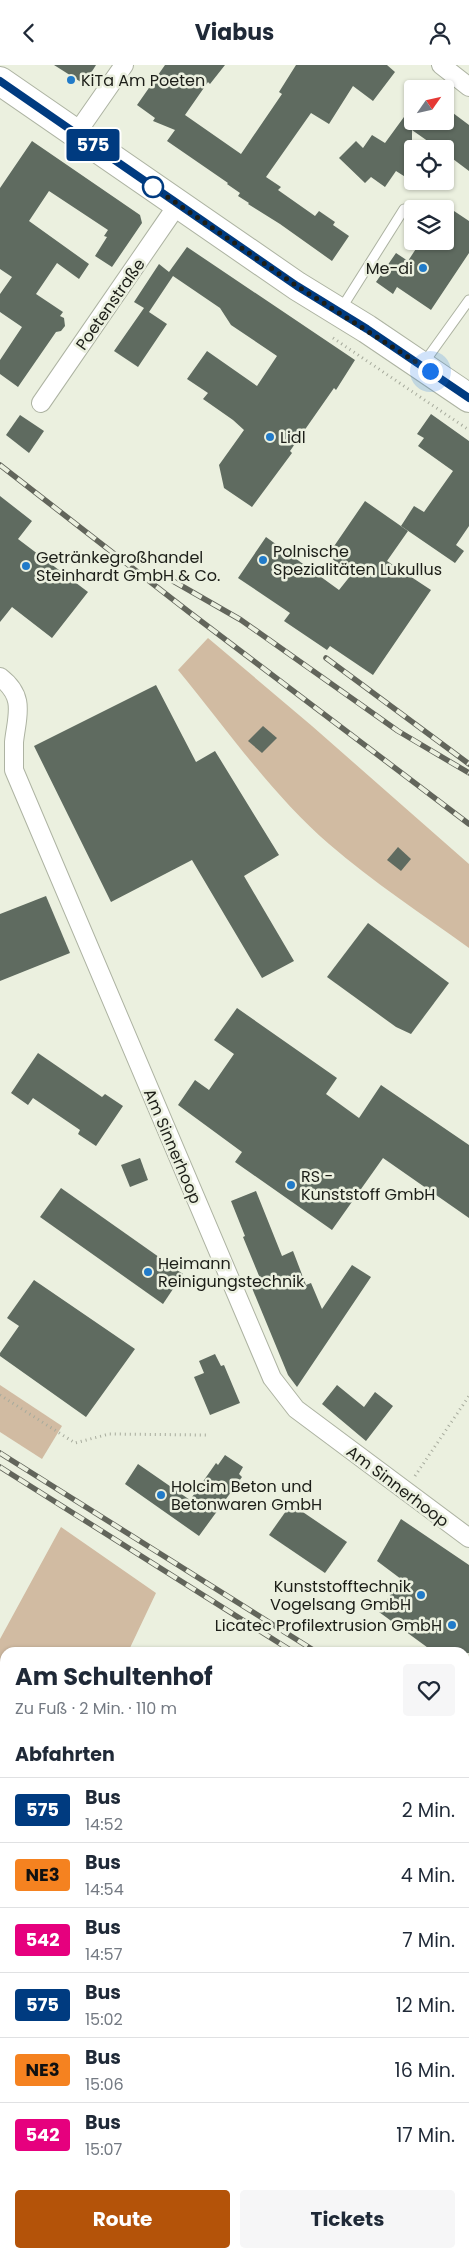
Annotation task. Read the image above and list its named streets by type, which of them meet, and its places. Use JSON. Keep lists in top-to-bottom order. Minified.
{"streets":{"street":["Poetenstraße","Am Sinnerhoop"]},"places":["KiTa Am Poeten","Me-di","Lidl","Polnische Spezialitäten Lukullus","Getränkegroßhandel Steinhardt GmbH & Co.","RS - Kunststoff GmbH","Heimann Reinigungstechnik","Holcim Beton und Betonwaren GmbH","Kunststofftechnik Vogelsang GmbH","Licatec Profilextrusion GmbH"],"lines":["bus line 575"],"north":"top right","page":{"header":"Viabus","on_map":"575","heading":[["Am Schultenhof","Zu Fuß · 2 Min. · 110 m"],"Abfahrten"],"list":[{"mark":"575","name":"Bus","note":"14:52","value":"2 Min."},{"mark":"NE3","name":"Bus","note":"14:54","value":"4 Min."},{"mark":"542","name":"Bus","note":"14:57","value":"7 Min."},{"mark":"575","name":"Bus","note":"15:02","value":"12 Min."},{"mark":"NE3","name":"Bus","note":"15:06","value":"16 Min."},{"mark":"542","name":"Bus","note":"15:07","value":"17 Min."}],"buttons":["Route","Tickets"]}}
